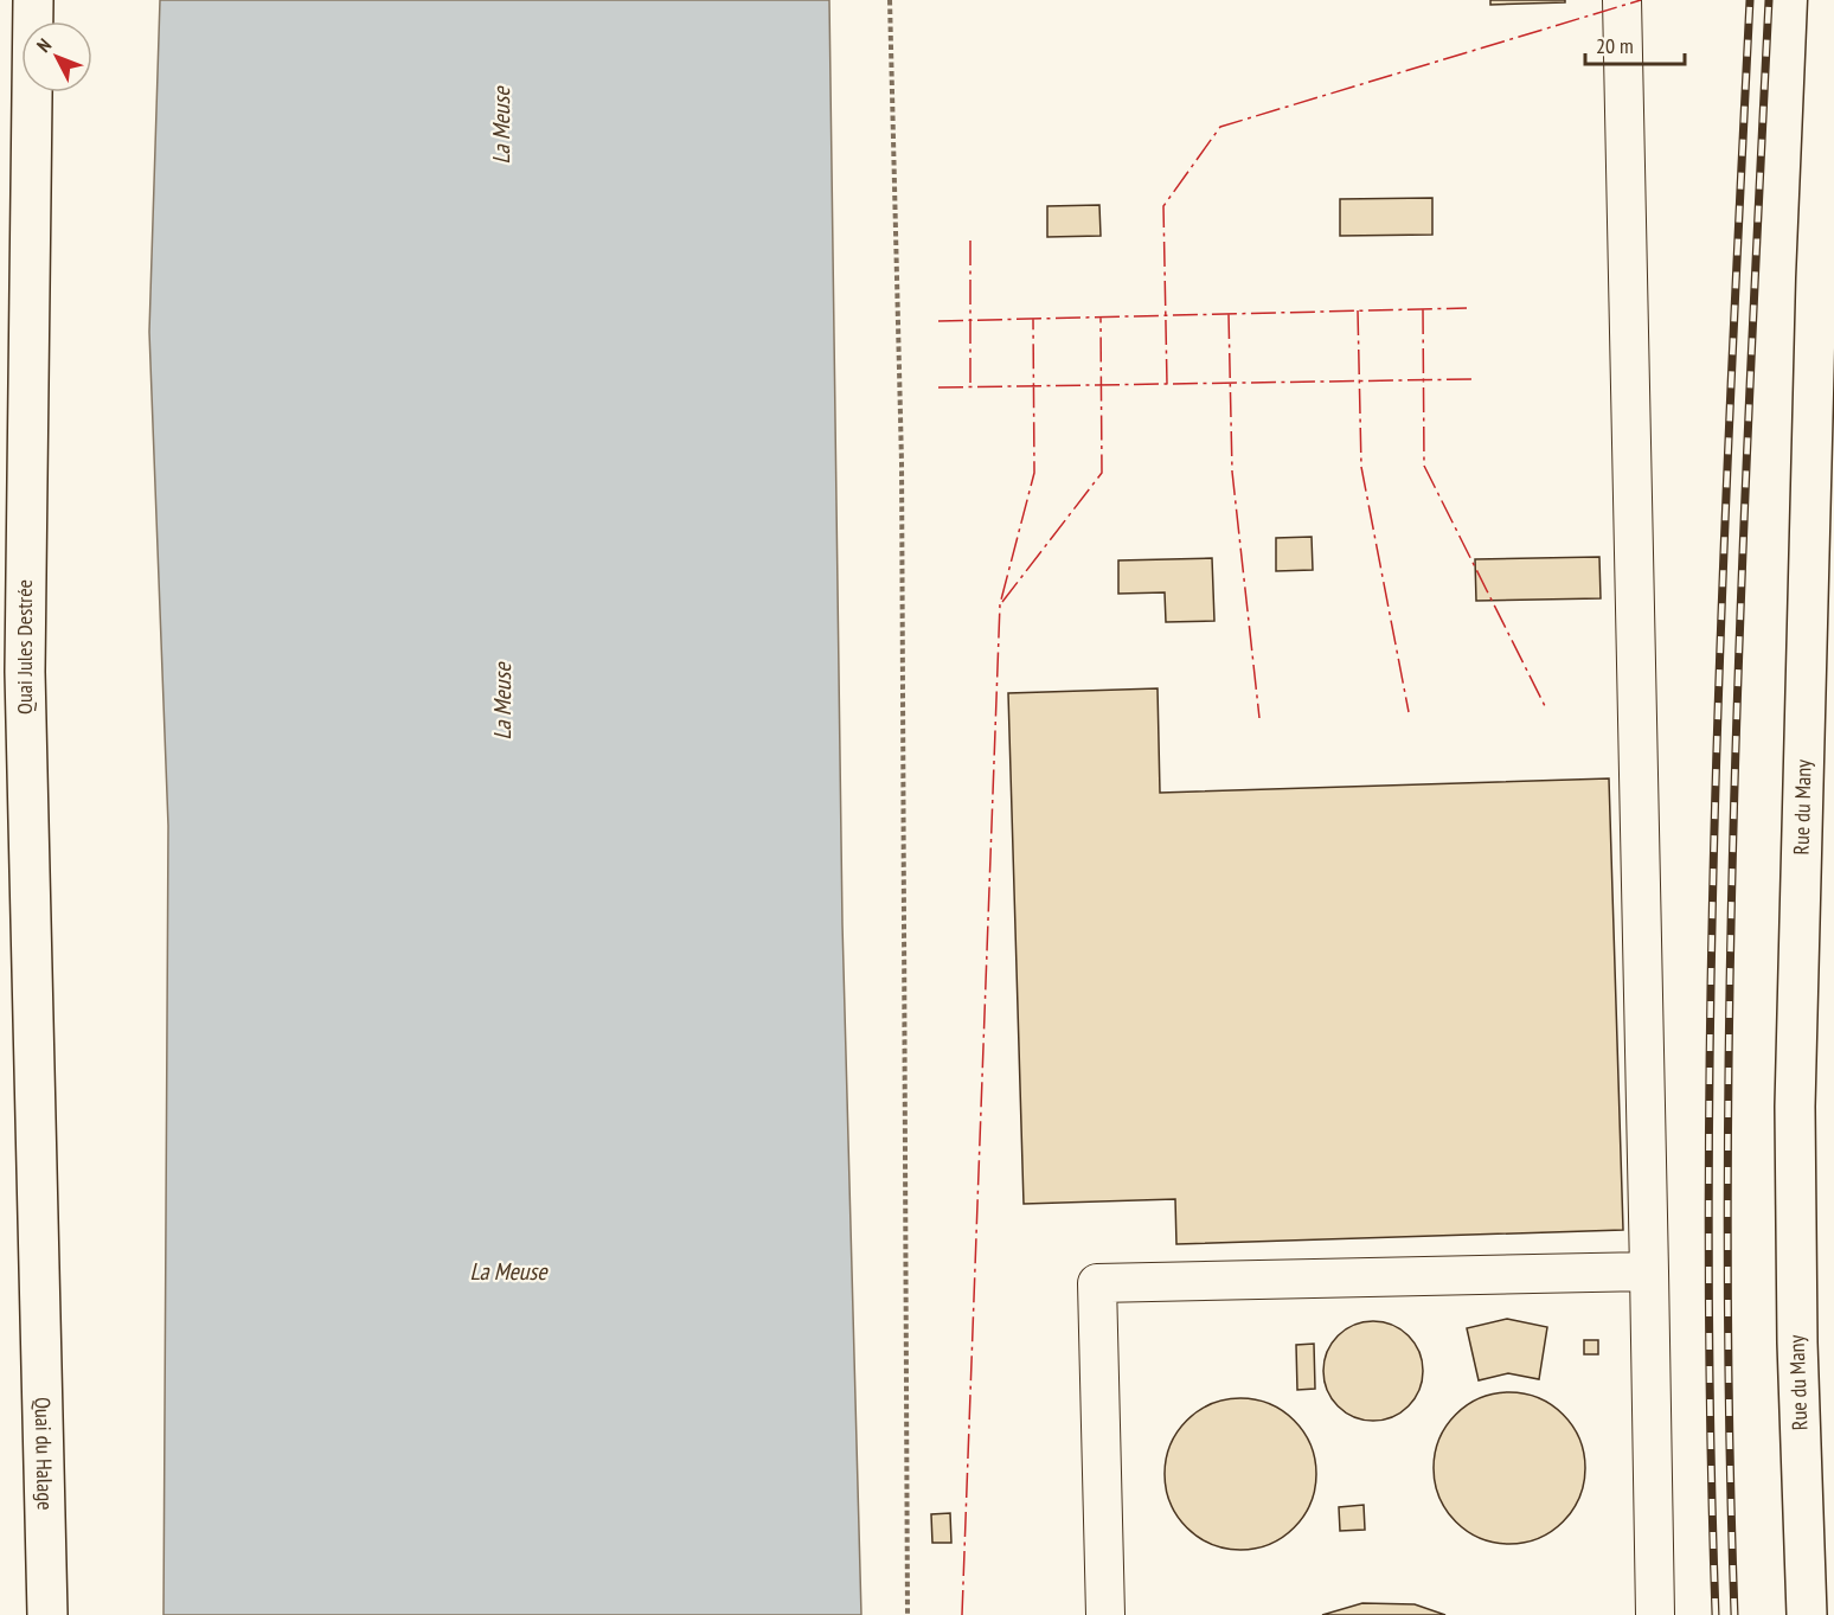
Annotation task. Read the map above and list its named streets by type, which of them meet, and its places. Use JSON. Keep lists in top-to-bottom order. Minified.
{"streets":{"main road":["Quai Jules Destrée","Rue du Many","Quai du Halage"]},"crossings":[["Quai Jules Destrée","Quai du Halage"]],"water":["La Meuse"],"scale_bar":"20 m","north":"top left"}
